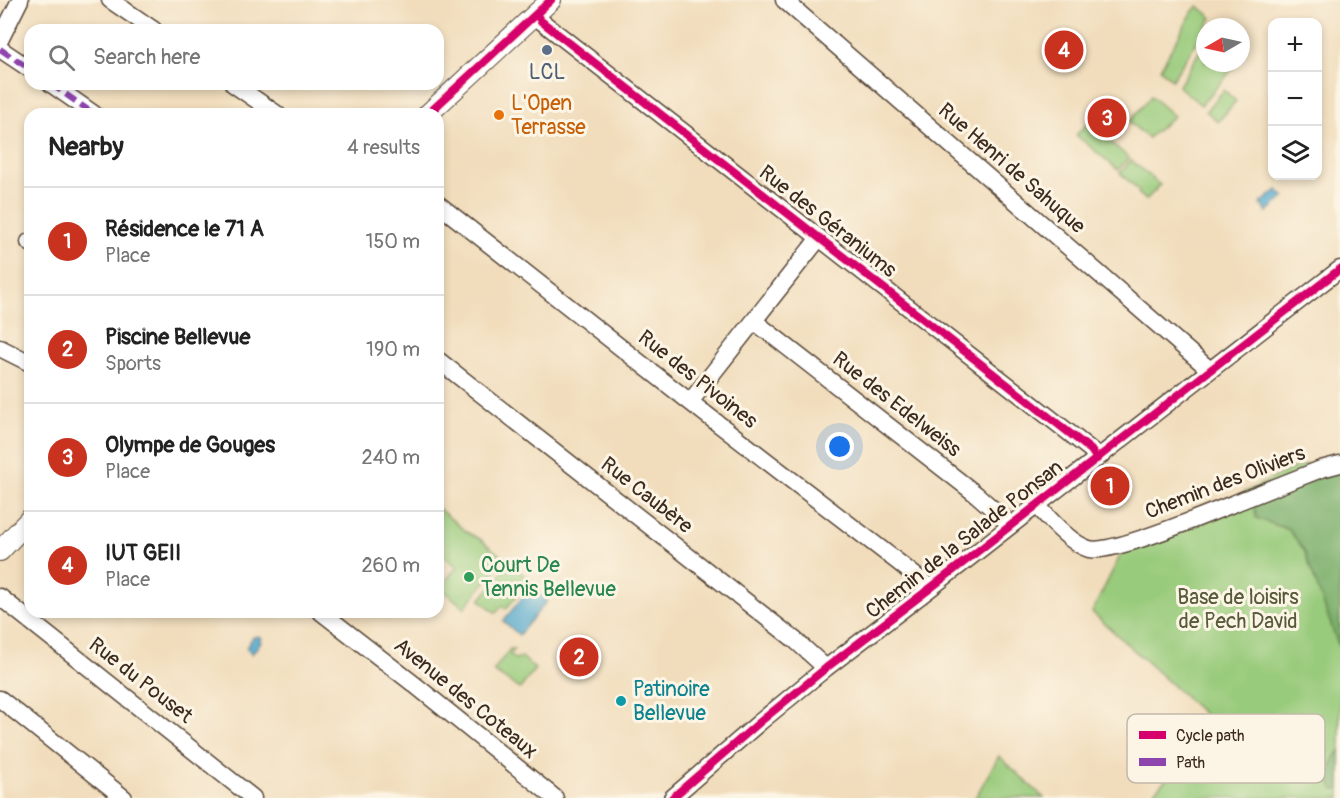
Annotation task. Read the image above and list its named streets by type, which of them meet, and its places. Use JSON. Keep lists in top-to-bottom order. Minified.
{"streets":{"street":["Rue Henri de Sahuque","Rue des Géraniums","Rue des Pivoines","Rue des Edelweiss","Chemin des Oliviers","Rue Caubère","Chemin de la Salade Ponsan","Rue du Pouset","Avenue des Coteaux"]},"crossings":[["Rue Henri de Sahuque","Chemin de la Salade Ponsan"],["Rue des Géraniums","Chemin de la Salade Ponsan"],["Rue des Pivoines","Chemin de la Salade Ponsan"],["Rue des Edelweiss","Chemin de la Salade Ponsan"],["Chemin des Oliviers","Chemin de la Salade Ponsan"],["Rue Caubère","Chemin de la Salade Ponsan"]],"parks":["Base de loisirs de Pech David"],"places":["LCL","L'Open Terrasse","Court De Tennis Bellevue","Patinoire Bellevue"],"legend":["Cycle path","Path"],"north":"left","page":{"map_buttons":["+","−"],"search":"Search here","pins":["4","3","1","2"],"heading":["Nearby","4 results"],"list":[{"mark":"1","name":"Résidence le 71 A","note":"Place","value":"150 m"},{"mark":"2","name":"Piscine Bellevue","note":"Sports","value":"190 m"},{"mark":"3","name":"Olympe de Gouges","note":"Place","value":"240 m"},{"mark":"4","name":"IUT GEII","note":"Place","value":"260 m"}]}}
